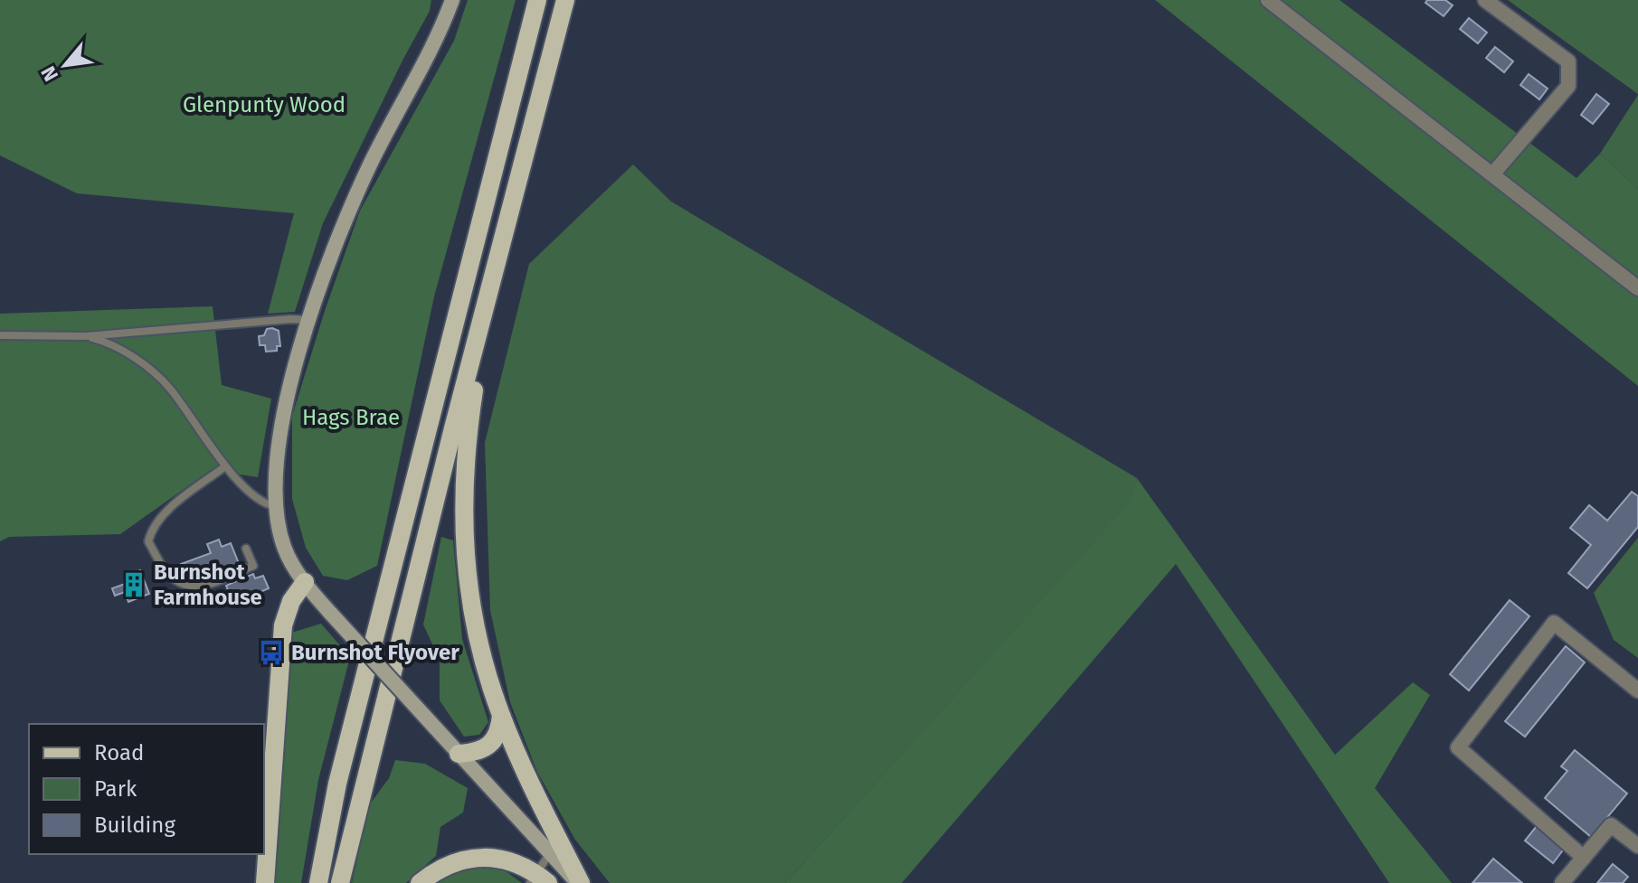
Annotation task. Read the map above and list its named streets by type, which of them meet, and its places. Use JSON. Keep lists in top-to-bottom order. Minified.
{"parks":["Glenpunty Wood","Hags Brae"],"places":{"building":["Burnshot Farmhouse"],"bus stop":["Burnshot Flyover"]},"legend":["Road","Park","Building"],"north":"bottom left"}
